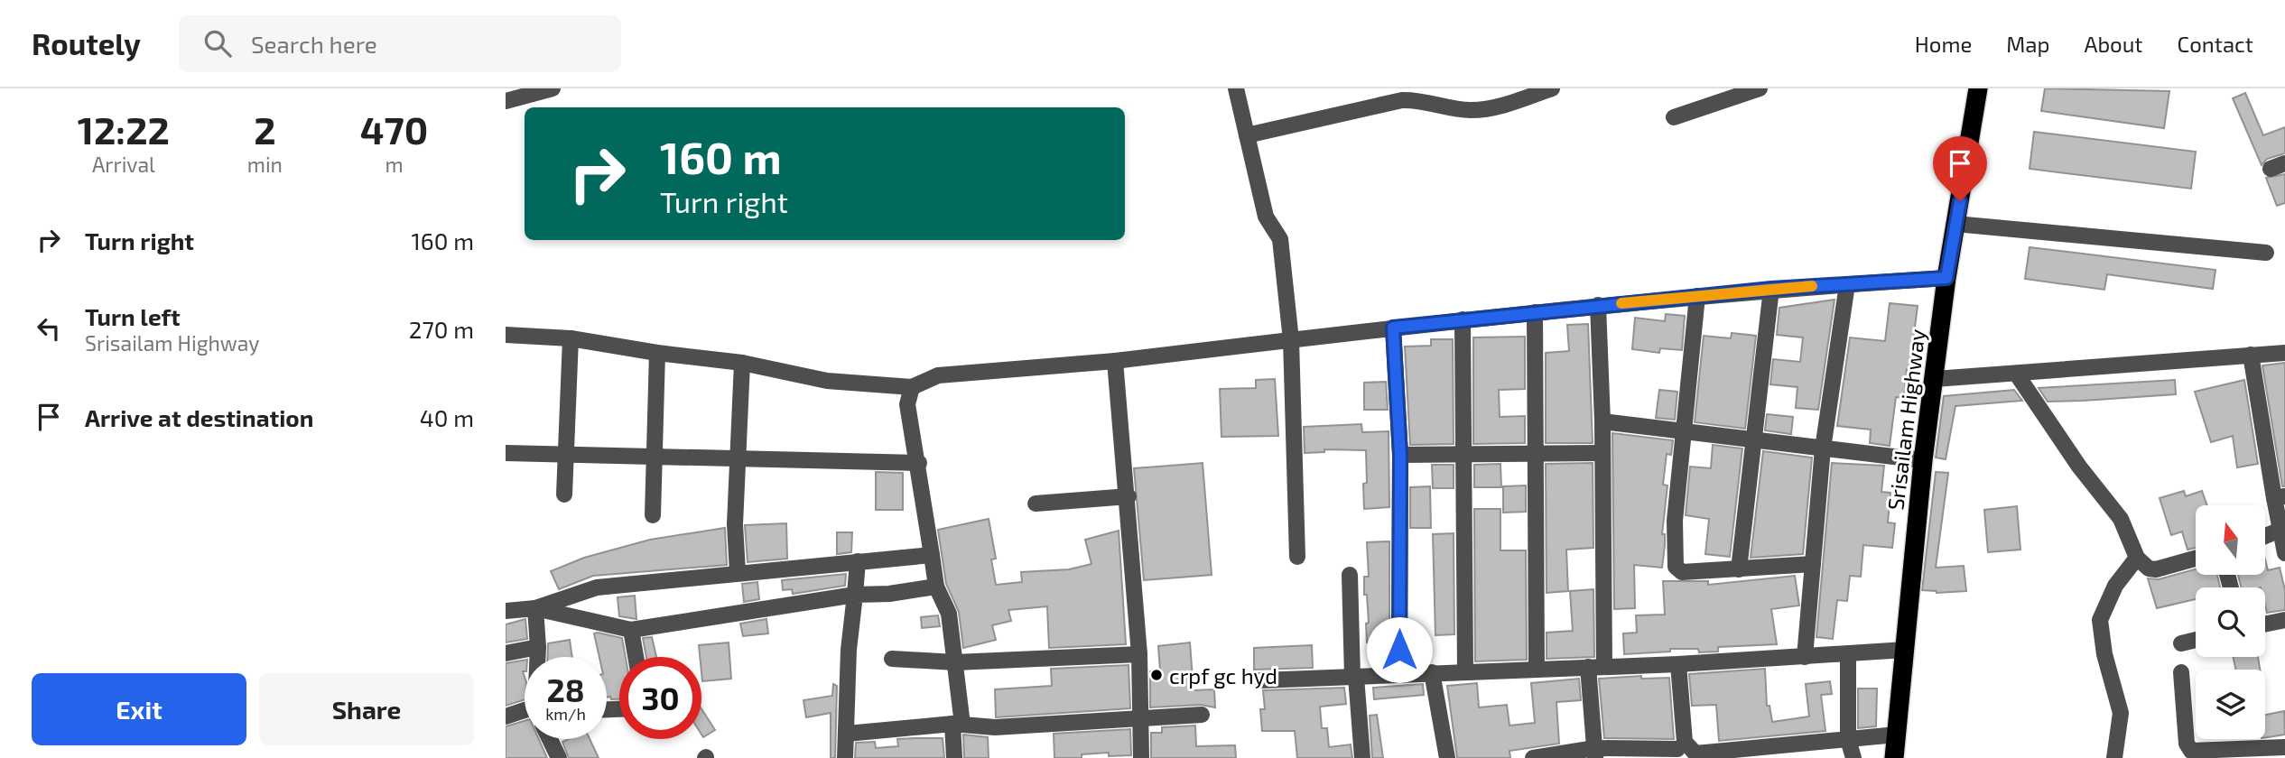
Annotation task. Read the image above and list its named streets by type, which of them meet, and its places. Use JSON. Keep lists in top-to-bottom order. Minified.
{"streets":{"highway":["Srisailam Highway"]},"places":["crpf gc hyd"],"north":"top","page":{"header":"Routely","search":"Search here","nav":["Home","Map","About","Contact"],"eta":["12:22","Arrival","2","min","470","m"],"turn":["160 m","Turn right"],"list":[{"name":"Turn right","value":"160 m"},{"name":"Turn left","note":"Srisailam Highway","value":"270 m"},{"name":"Arrive at destination","value":"40 m"}],"speed":"28 km/h","limit":"30","buttons":["Exit","Share"]}}
